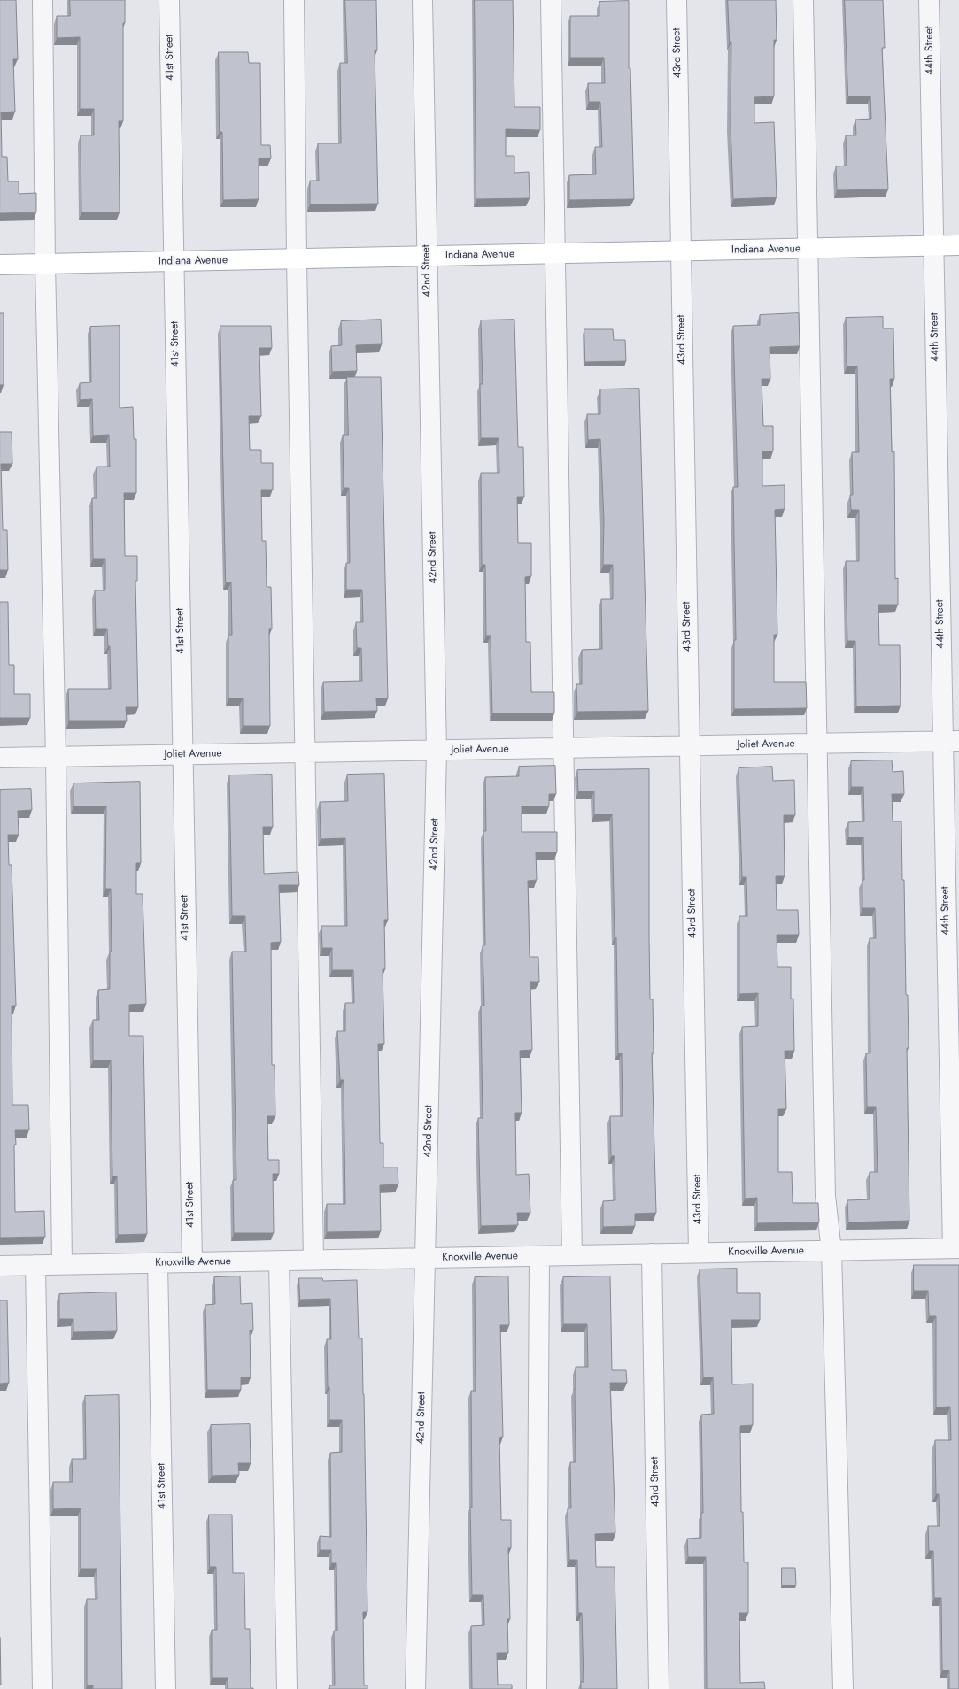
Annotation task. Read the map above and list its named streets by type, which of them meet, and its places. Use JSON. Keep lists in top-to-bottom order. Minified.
{"streets":{"main road":["Indiana Avenue"],"street":["44th Street","43rd Street","41st Street","42nd Street","Joliet Avenue","Knoxville Avenue"]},"crossings":[["44th Street","Indiana Avenue"],["44th Street","Joliet Avenue"],["44th Street","Knoxville Avenue"],["43rd Street","Indiana Avenue"],["43rd Street","Joliet Avenue"],["43rd Street","Knoxville Avenue"],["41st Street","Indiana Avenue"],["41st Street","Joliet Avenue"],["41st Street","Knoxville Avenue"],["Indiana Avenue","42nd Street"],["42nd Street","Joliet Avenue"],["42nd Street","Knoxville Avenue"]]}
